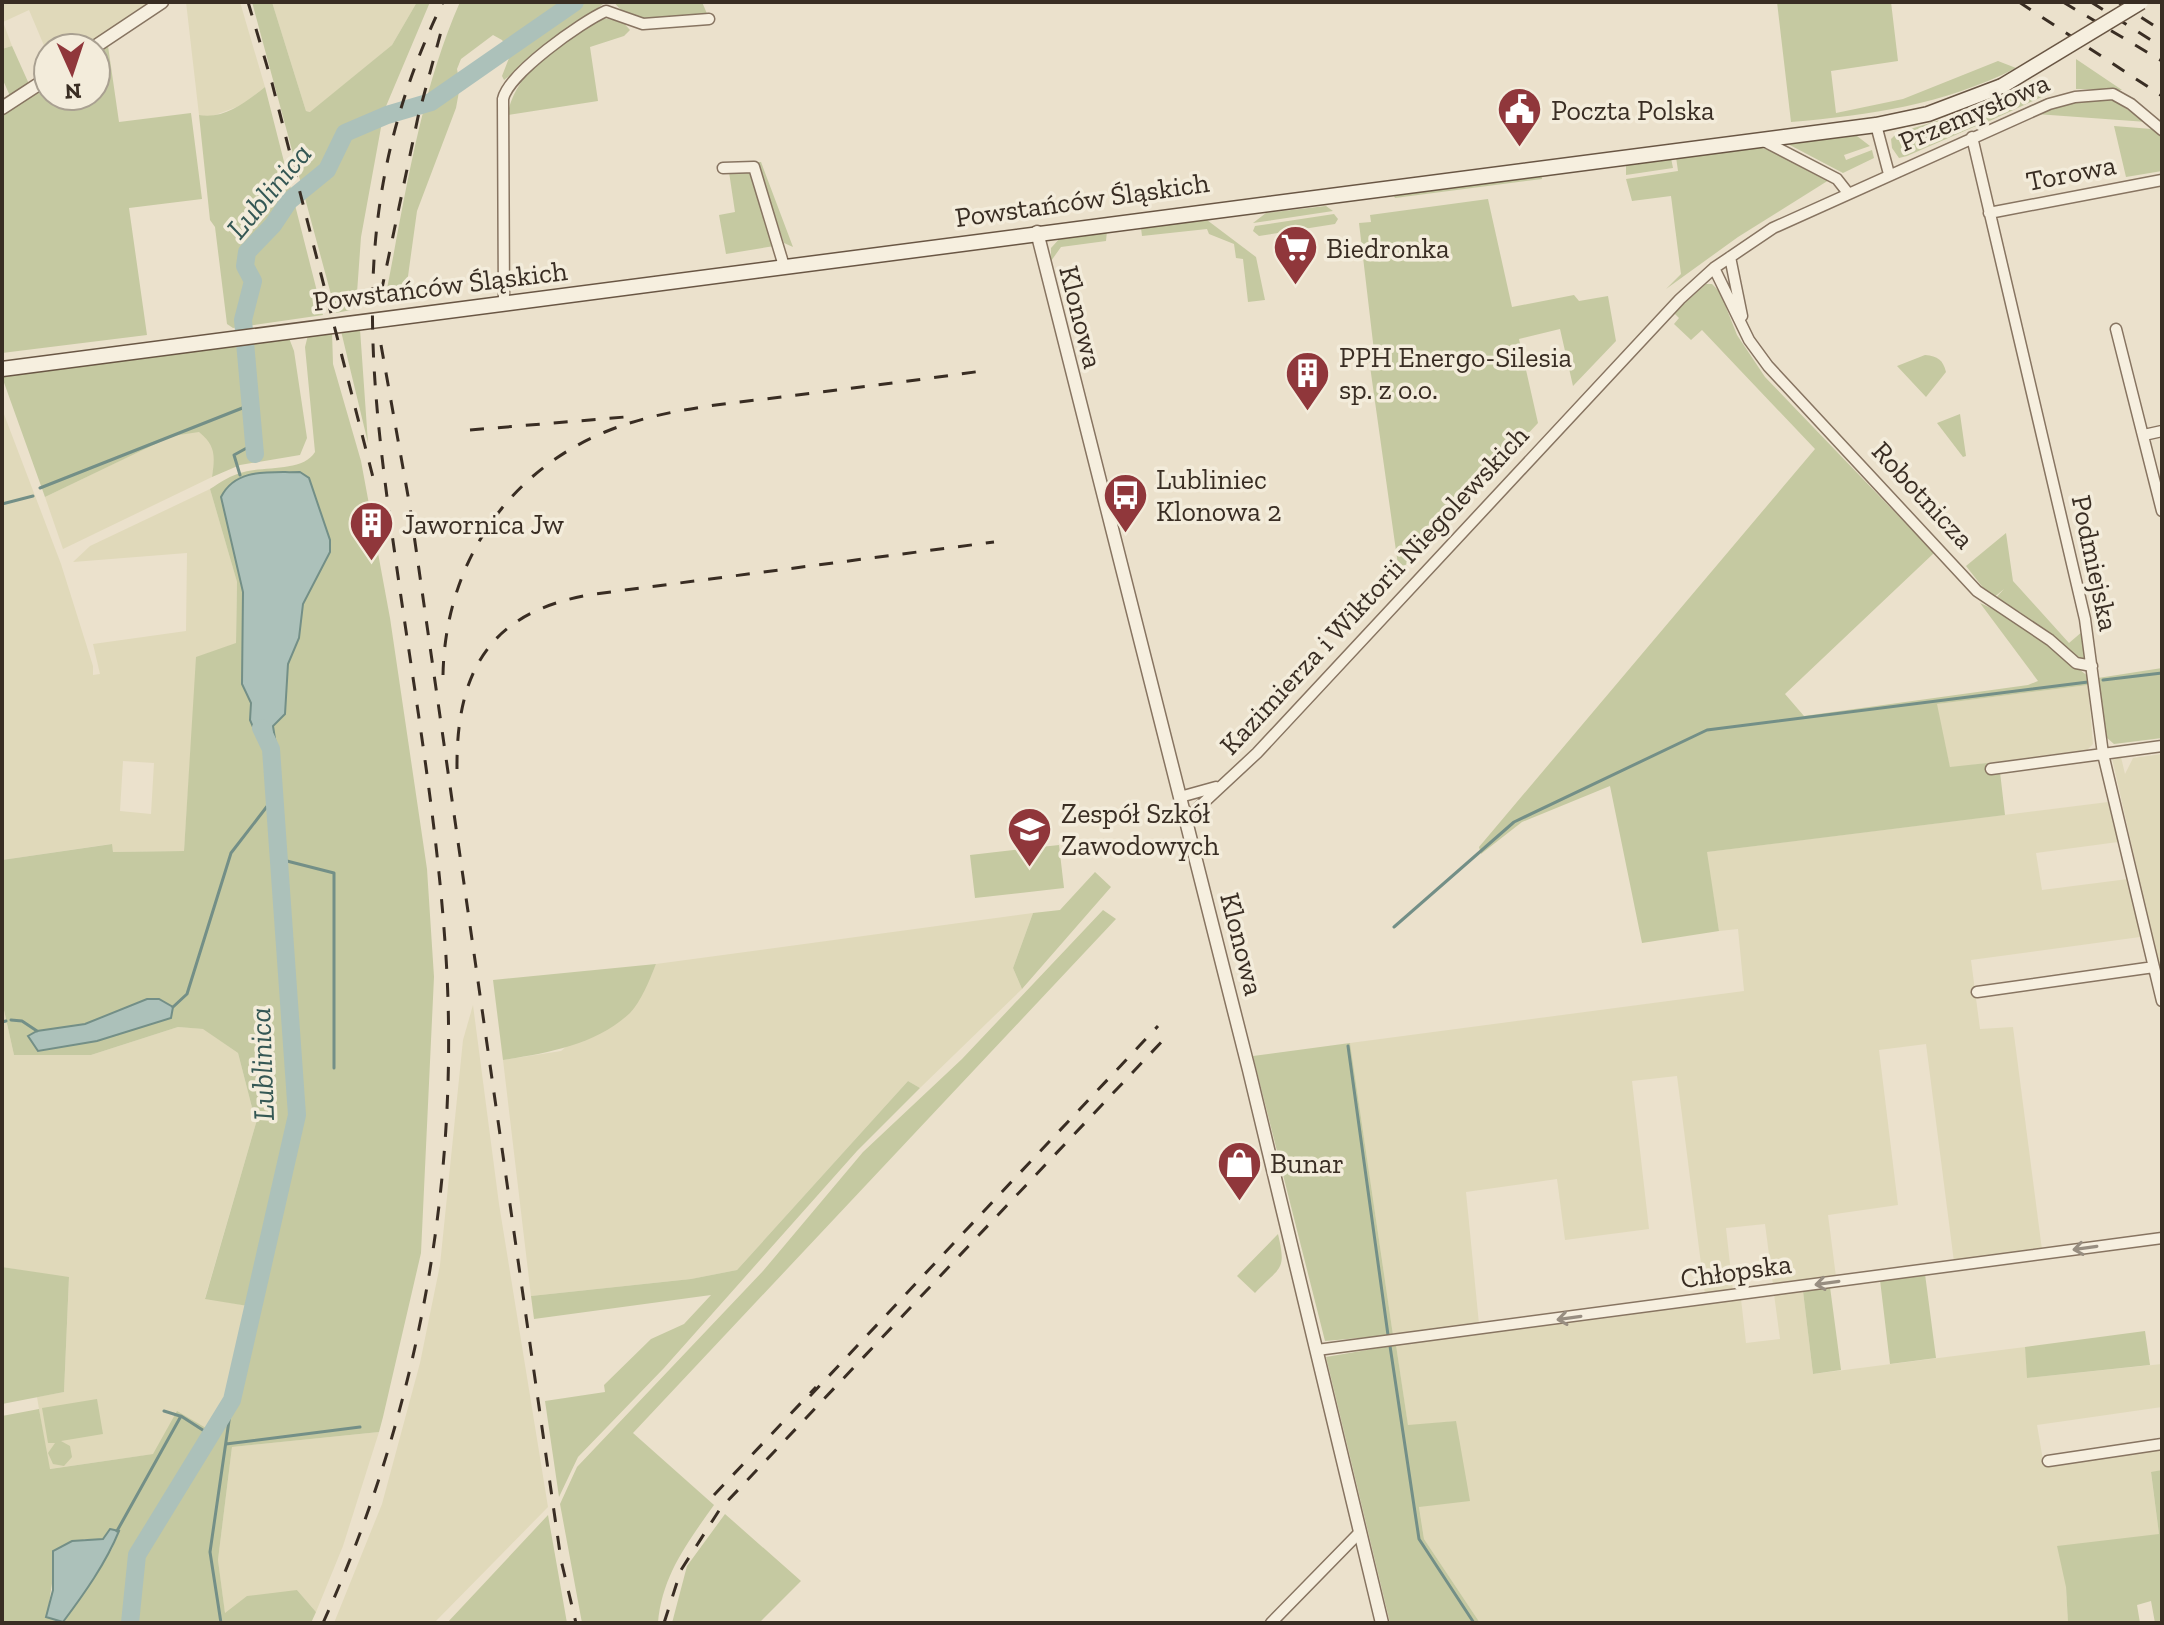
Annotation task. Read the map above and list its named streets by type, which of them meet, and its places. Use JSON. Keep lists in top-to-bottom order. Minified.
{"streets":{"main road":["Powstańców Śląskich"],"street":["Przemysłowa","Torowa","Klonowa","Robotnicza","Podmiejska","Kazimierza i Wiktorii Niegolewskich","Chłopska"]},"crossings":[["Przemysłowa","Podmiejska"],["Przemysłowa","Kazimierza i Wiktorii Niegolewskich"],["Torowa","Podmiejska"],["Powstańców Śląskich","Klonowa"],["Klonowa","Kazimierza i Wiktorii Niegolewskich"],["Klonowa","Chłopska"],["Robotnicza","Podmiejska"],["Robotnicza","Kazimierza i Wiktorii Niegolewskich"]],"one_way":["Chłopska"],"water":["Lublinica"],"places":{"public building":["Poczta Polska"],"supermarket":["Biedronka"],"building":["PPH Energo-Silesia sp. z o.o.","Jawornica Jw"],"bus stop":["Lubliniec Klonowa 2"],"school or university":["Zespół Szkół Zawodowych"],"shop":["Bunar"]},"north":"bottom"}
